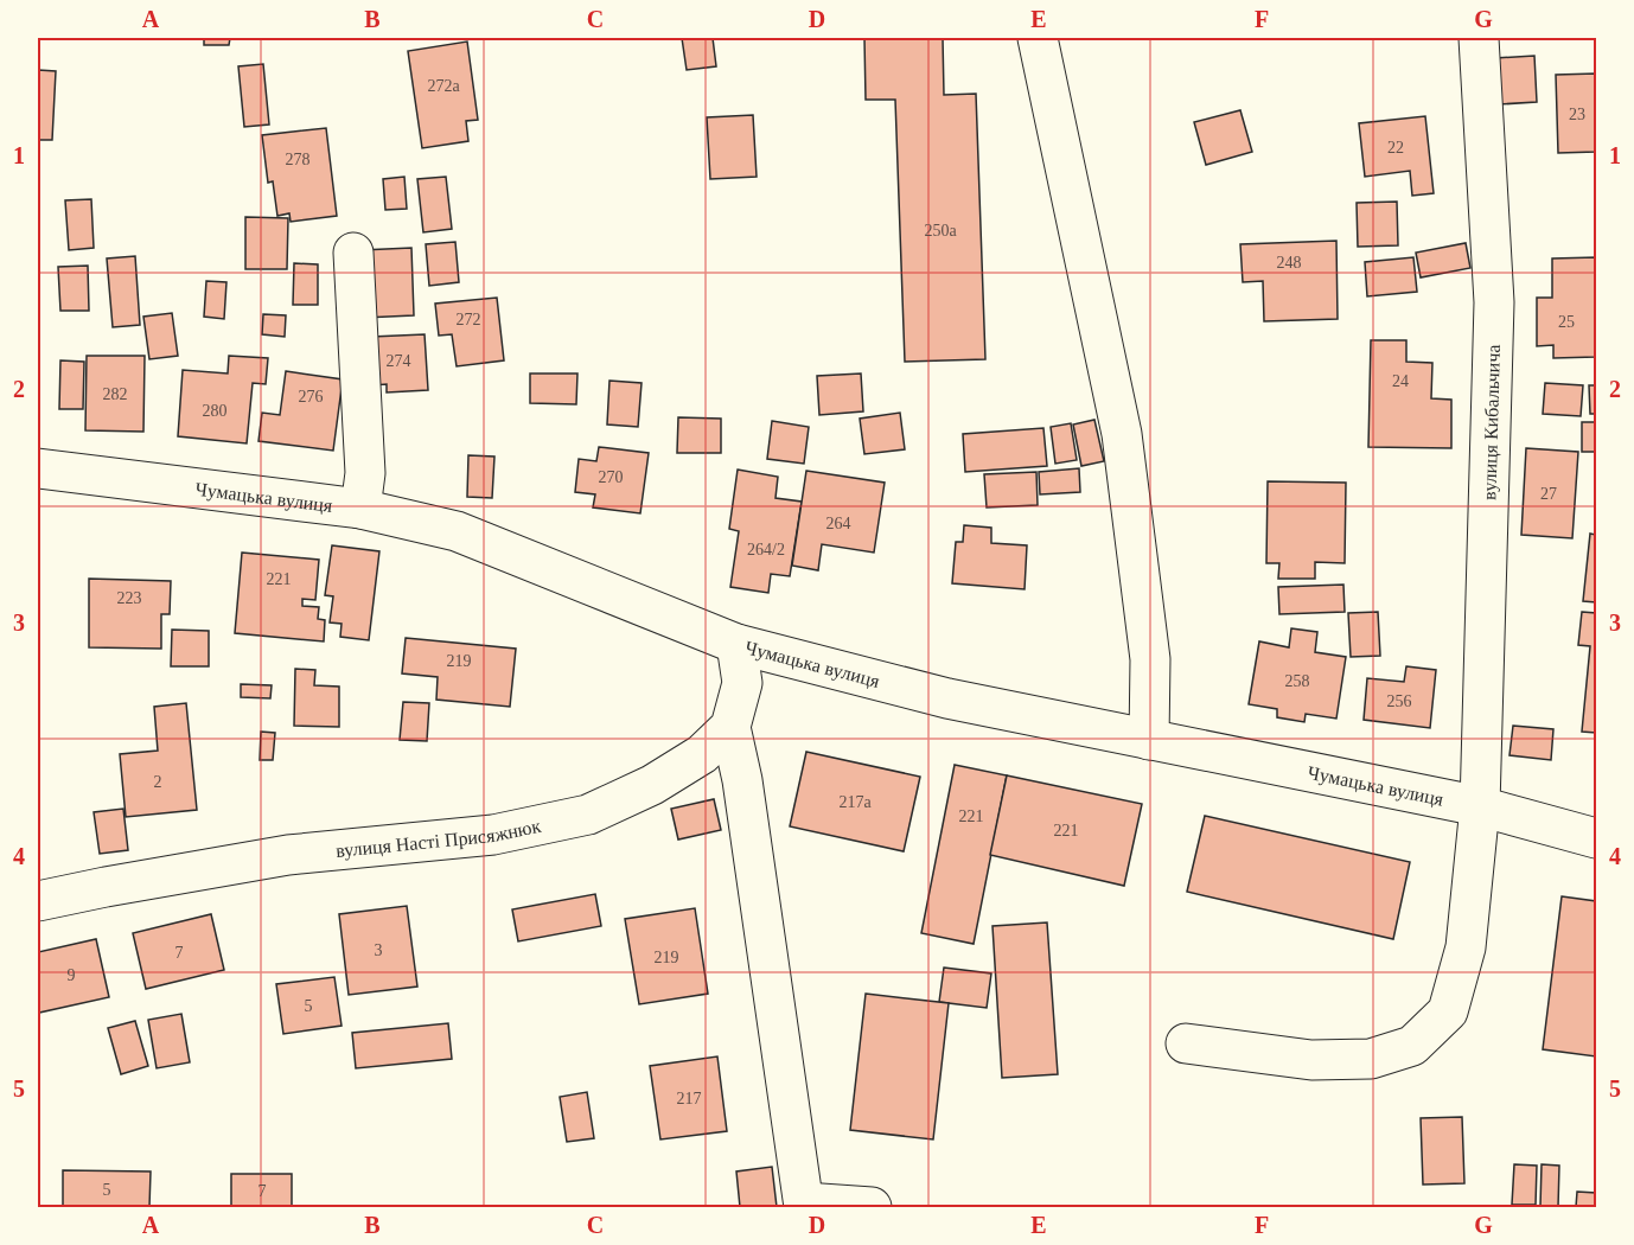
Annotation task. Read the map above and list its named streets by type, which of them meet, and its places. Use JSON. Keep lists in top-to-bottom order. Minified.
{"streets":{"street":["вулиця Кибальчича","Чумацька вулиця","вулиця Насті Присяжнюк"]},"crossings":[["вулиця Кибальчича","Чумацька вулиця"]],"house_numbers":["272а","23","22","278","250а","248","272","25","274","24","282","276","280","270","27","264","264/2","221","223","219","258","256","2","217а","221","221","3","7","219","9","5","217","5","7"],"grid":{"columns":["A","B","C","D","E","F","G"],"rows":["1","2","3","4","5"]}}
